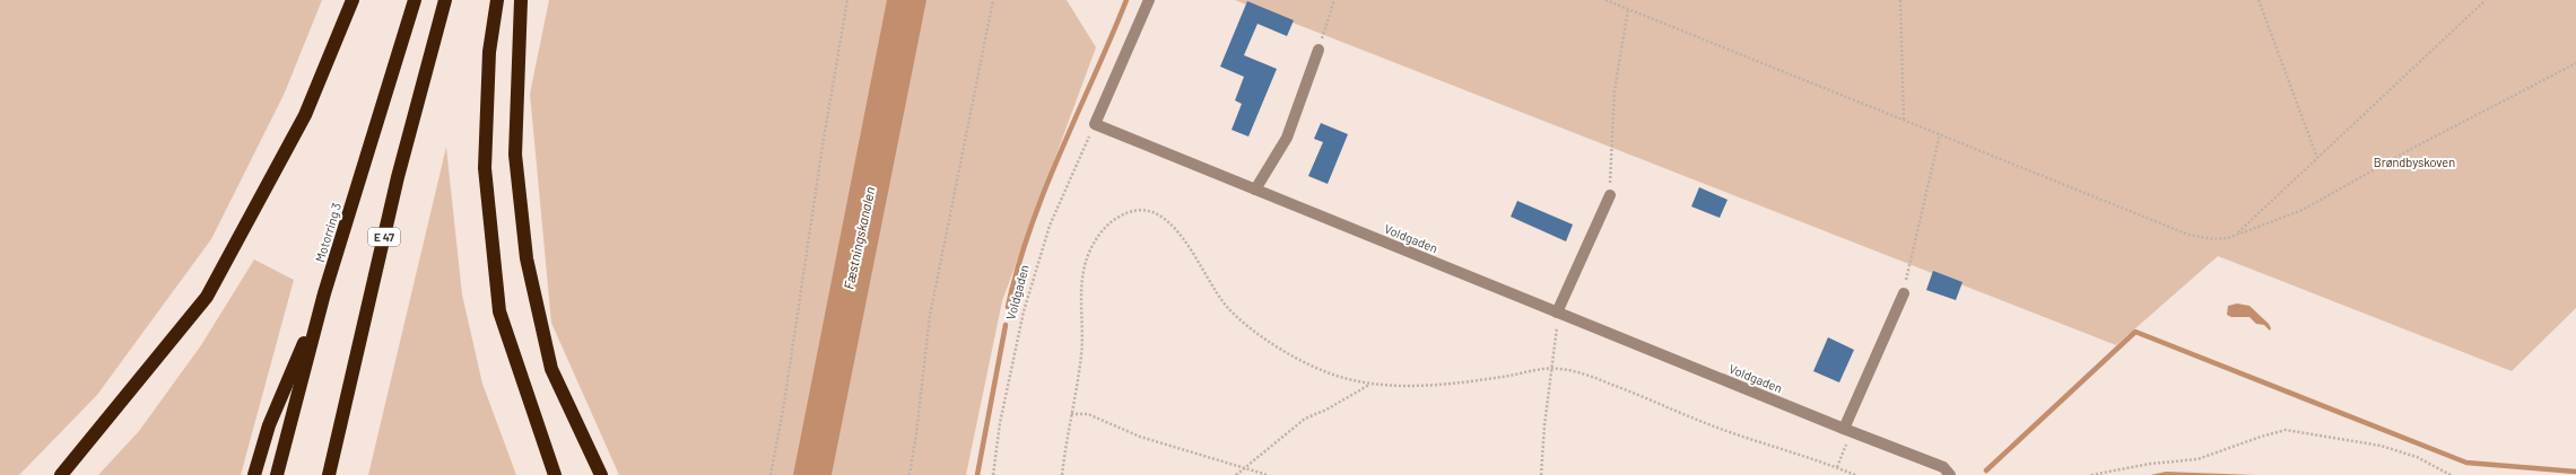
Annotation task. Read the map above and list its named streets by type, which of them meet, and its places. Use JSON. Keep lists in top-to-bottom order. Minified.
{"streets":{"highway":["Motorring 3","E 47"],"street":["Voldgaden"]},"water":["Fæstningskanalen"],"parks":["Brøndbyskoven"]}
